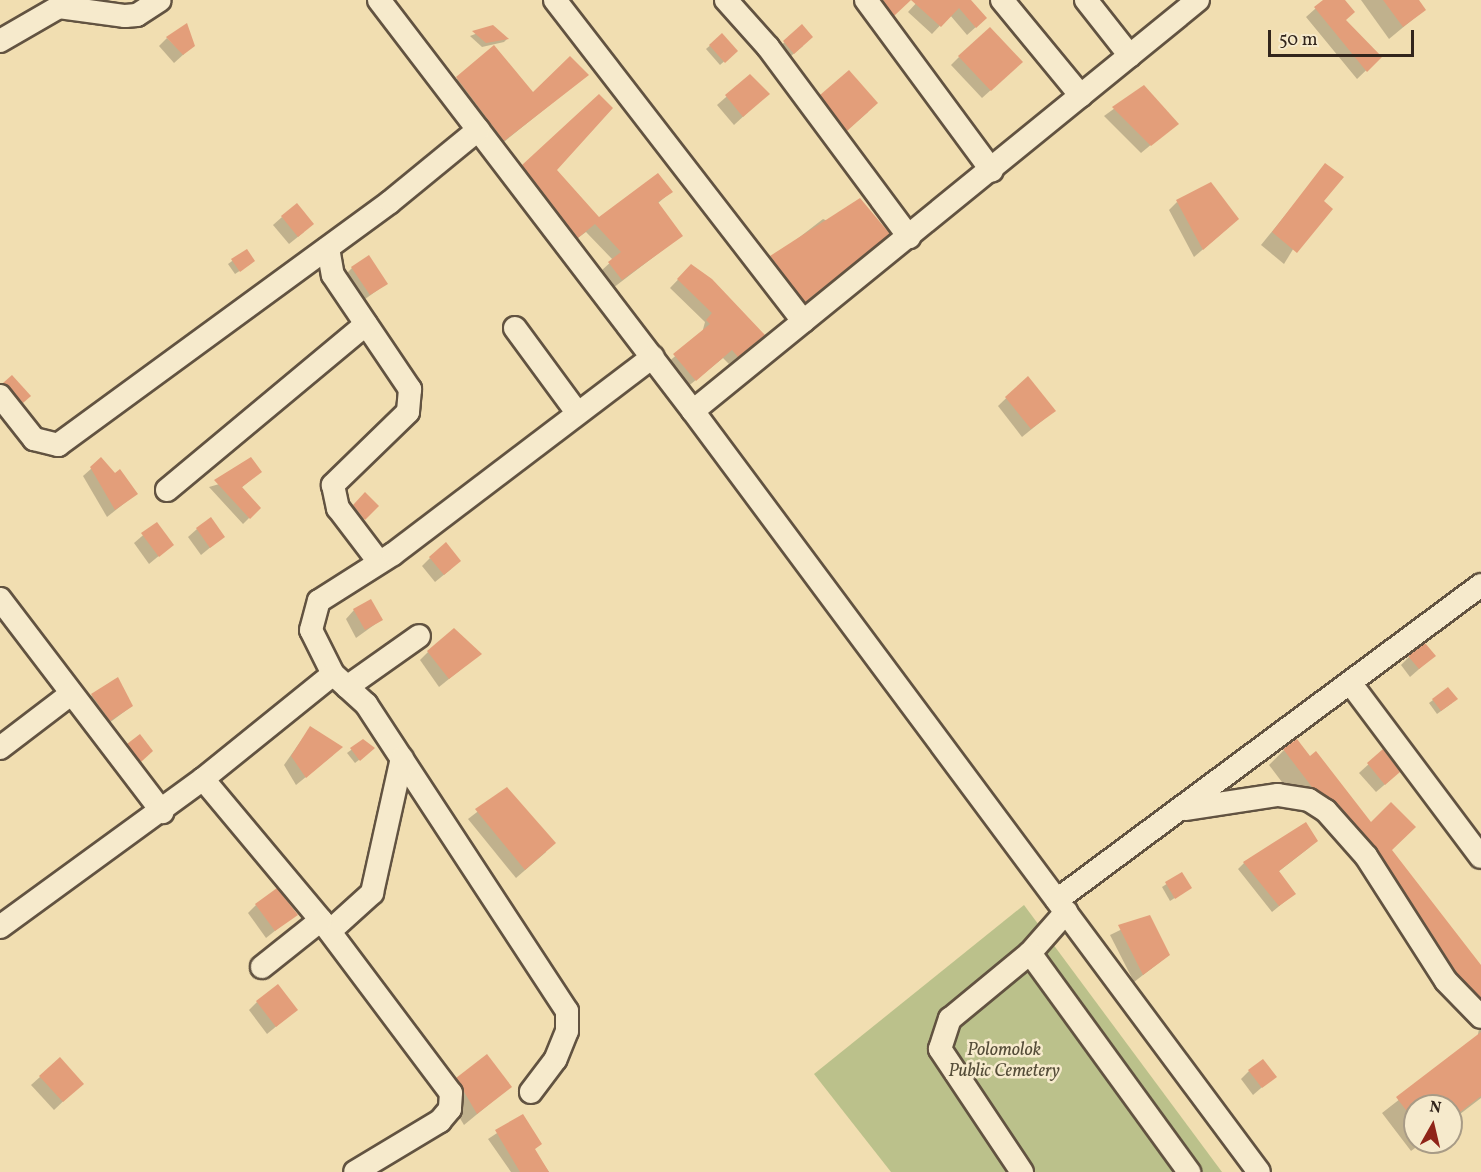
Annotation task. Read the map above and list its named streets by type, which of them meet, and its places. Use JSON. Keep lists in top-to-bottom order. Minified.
{"parks":["Polomolok Public Cemetery"],"scale_bar":"50 m","north":"top"}
